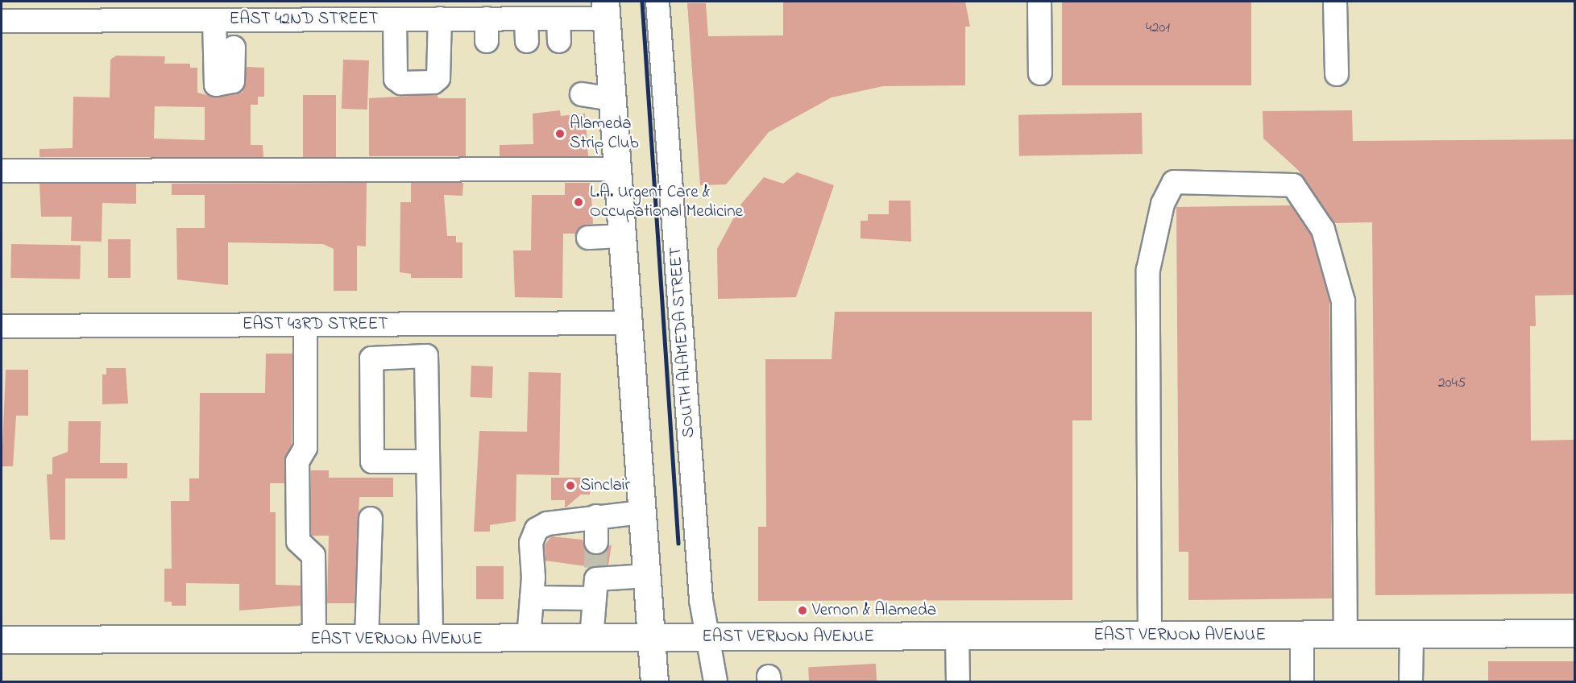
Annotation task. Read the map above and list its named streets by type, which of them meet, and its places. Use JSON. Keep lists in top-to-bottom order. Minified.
{"streets":{"main road":["EAST VERNON AVENUE"],"street":["EAST 42ND STREET","EAST 43RD STREET","SOUTH ALAMEDA STREET"]},"crossings":[["SOUTH ALAMEDA STREET","EAST VERNON AVENUE"]],"places":["Alameda Strip Club","L.A. Urgent Care & Occupational Medicine","Sinclair","Vernon & Alameda"],"house_numbers":["4201","2045"]}
